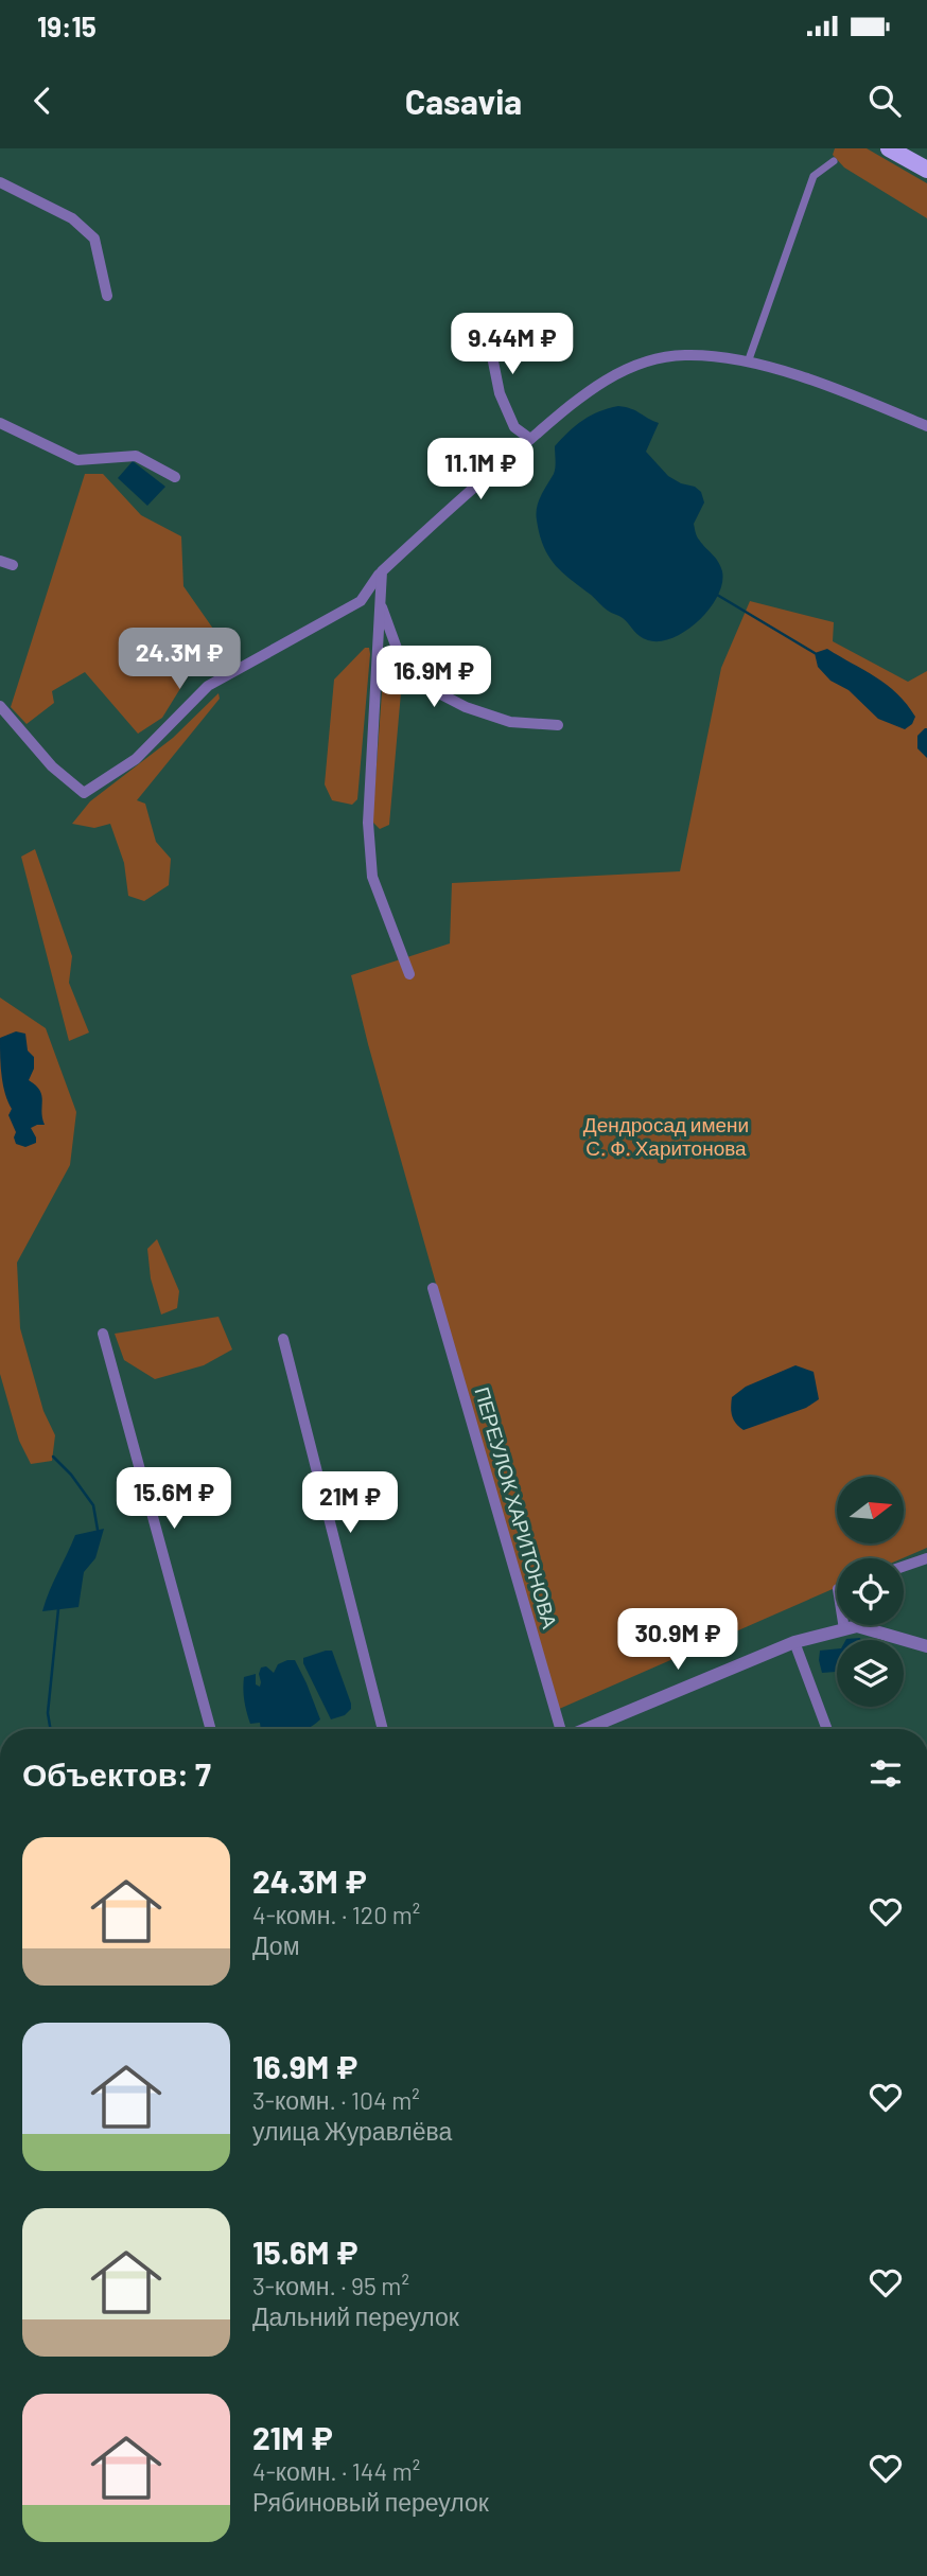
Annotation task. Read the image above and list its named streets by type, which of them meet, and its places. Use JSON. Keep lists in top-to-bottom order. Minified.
{"streets":{"street":["ПЕРЕУЛОК ХАРИТОНОВА"]},"parks":["Дендросад имени С. Ф. Харитонова"],"north":"right","page":{"status":"19:15","header":"Casavia","price":["9.44M ₽","11.1M ₽","24.3M ₽","16.9M ₽","15.6M ₽","21M ₽","30.9M ₽"],"heading":"Объектов: 7","list":[{"name":"24.3M ₽","note":"4-комн. · 120 m² · Дом"},{"name":"16.9M ₽","note":"3-комн. · 104 m² · улица Журавлёва"},{"name":"15.6M ₽","note":"3-комн. · 95 m² · Дальний переулок"},{"name":"21M ₽","note":"4-комн. · 144 m² · Рябиновый переулок"}]}}
